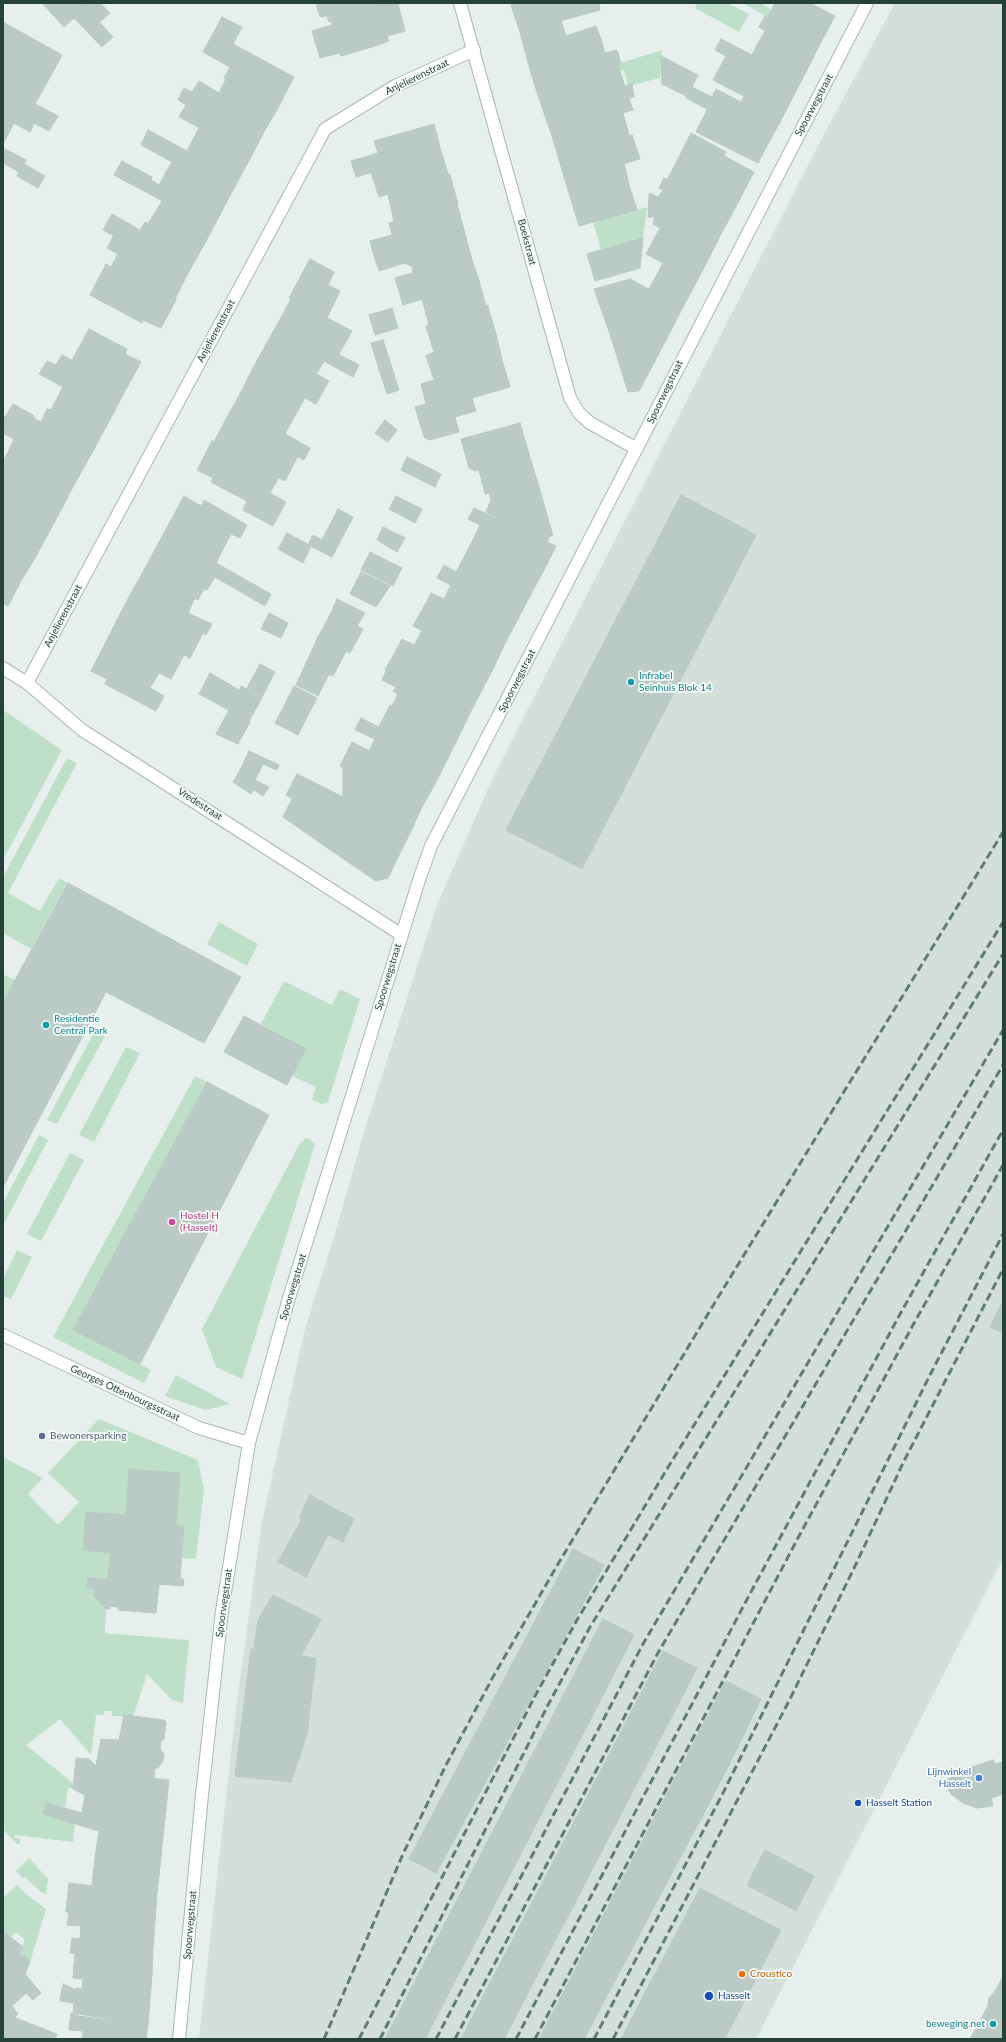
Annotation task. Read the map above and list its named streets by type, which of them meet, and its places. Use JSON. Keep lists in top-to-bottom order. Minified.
{"streets":{"street":["Anjelierenstraat","Spoorwegstraat","Boekstraat","Vredestraat","Georges Ottenbourgsstraat"]},"crossings":[["Anjelierenstraat","Boekstraat"],["Anjelierenstraat","Vredestraat"],["Spoorwegstraat","Boekstraat"],["Spoorwegstraat","Vredestraat"],["Spoorwegstraat","Georges Ottenbourgsstraat"]],"places":["Infrabel Seinhuis Blok 14","Residentie Central Park","Hostel H (Hasselt)","Bewonersparking","Lijnwinkel Hasselt","Hasselt Station","Croustico","Hasselt","beweging.net"]}
